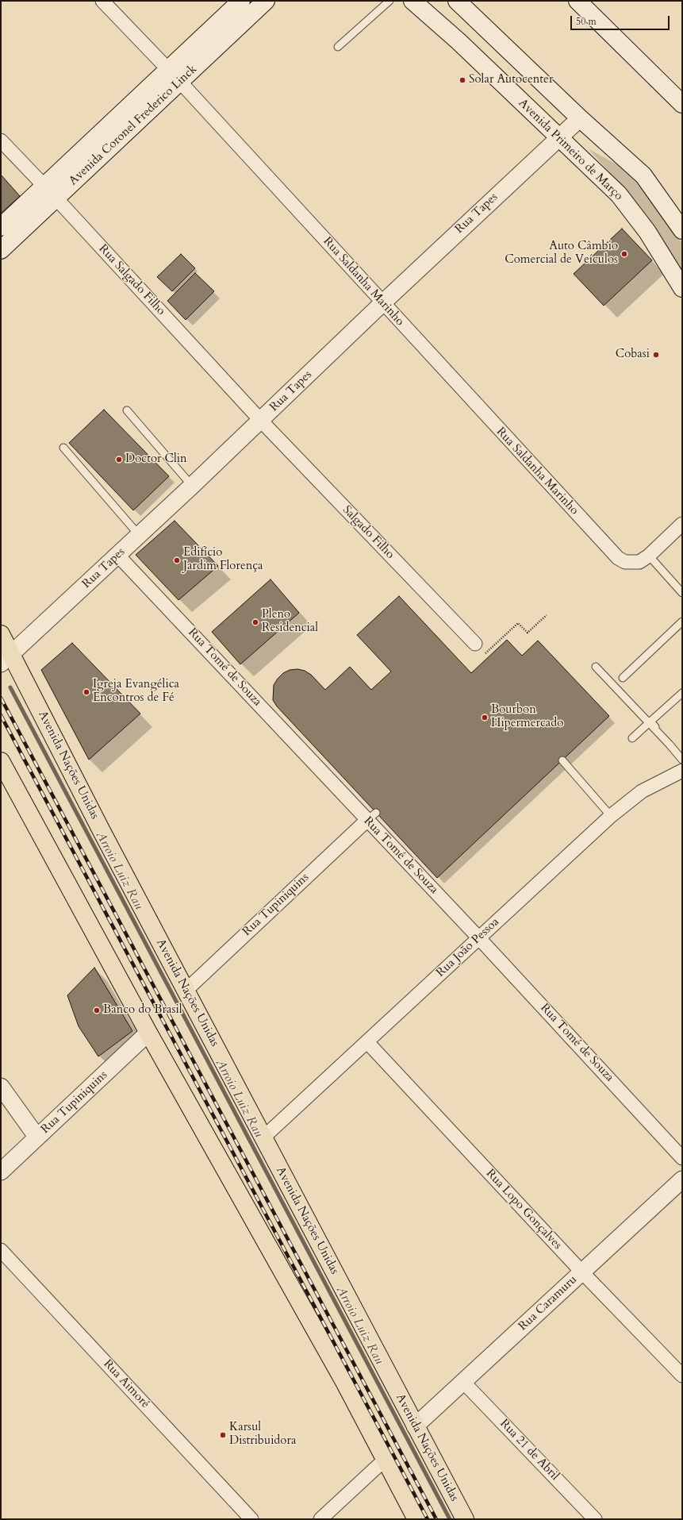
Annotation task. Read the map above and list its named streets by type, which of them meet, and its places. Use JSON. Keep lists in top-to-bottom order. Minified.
{"streets":{"main road":["Avenida Coronel Frederico Linck","Avenida Primeiro de Março","Avenida Nações Unidas"],"street":["Rua Tapes","Rua Salgado Filho","Rua Saldanha Marinho","Salgado Filho","Rua Tomé de Souza","Rua Tupiniquins","Rua João Pessoa","Rua Lopo Gonçalves","Rua Caramuru","Rua Aimoré","Rua 21 de Abril"]},"crossings":[["Avenida Coronel Frederico Linck","Rua Salgado Filho"],["Avenida Coronel Frederico Linck","Rua Saldanha Marinho"],["Avenida Primeiro de Março","Rua Tapes"],["Rua Tapes","Rua Salgado Filho"],["Rua Tapes","Rua Saldanha Marinho"],["Rua Tapes","Salgado Filho"],["Rua Tapes","Rua Tomé de Souza"],["Rua Tapes","Avenida Nações Unidas"],["Rua Salgado Filho","Salgado Filho"],["Rua Tomé de Souza","Rua Tupiniquins"],["Rua Tomé de Souza","Rua João Pessoa"],["Avenida Nações Unidas","Rua Tupiniquins"],["Avenida Nações Unidas","Rua João Pessoa"],["Avenida Nações Unidas","Rua Caramuru"],["Rua João Pessoa","Rua Lopo Gonçalves"],["Rua Lopo Gonçalves","Rua Caramuru"],["Rua Caramuru","Rua 21 de Abril"]],"water":["Arroio Luiz Rau"],"places":["Solar Autocenter","Auto Câmbio Comercial de Veículos","Cobasi","Doctor Clin","Edifício Jardim Florença","Pleno Residencial","Igreja Evangélica Encontros de Fé","Bourbon Hipermercado","Banco do Brasil","Karsul Distribuidora"],"scale_bar":"50 m"}
